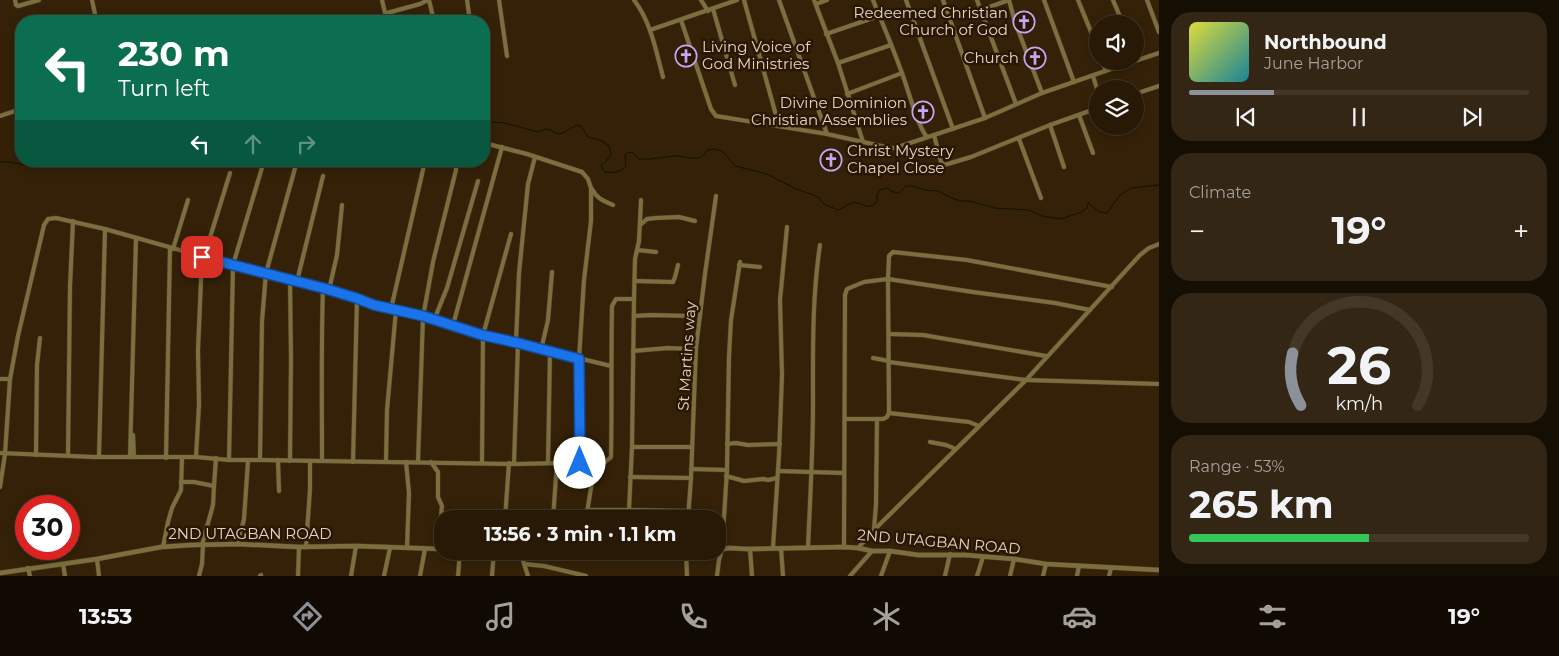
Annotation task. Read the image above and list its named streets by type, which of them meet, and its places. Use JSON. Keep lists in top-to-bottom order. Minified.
{"streets":{"street":["St Martins way","2ND UTAGBAN ROAD"]},"places":{"church":["Redeemed Christian Church of God","Living Voice of God Ministries","Church","Divine Dominion Christian Assemblies","Christ Mystery Chapel Close"]},"page":{"turn":["230 m","Turn left"],"song":["Northbound","June Harbor"],"tile":["Climate",["Range · 53%","265 km"]],"heat":["−","19°","+"],"limit":"30","trip":"13:56 · 3 min · 1.1 km","tabs":["13:53","19°"],"gauge":["26","km/h"]}}
